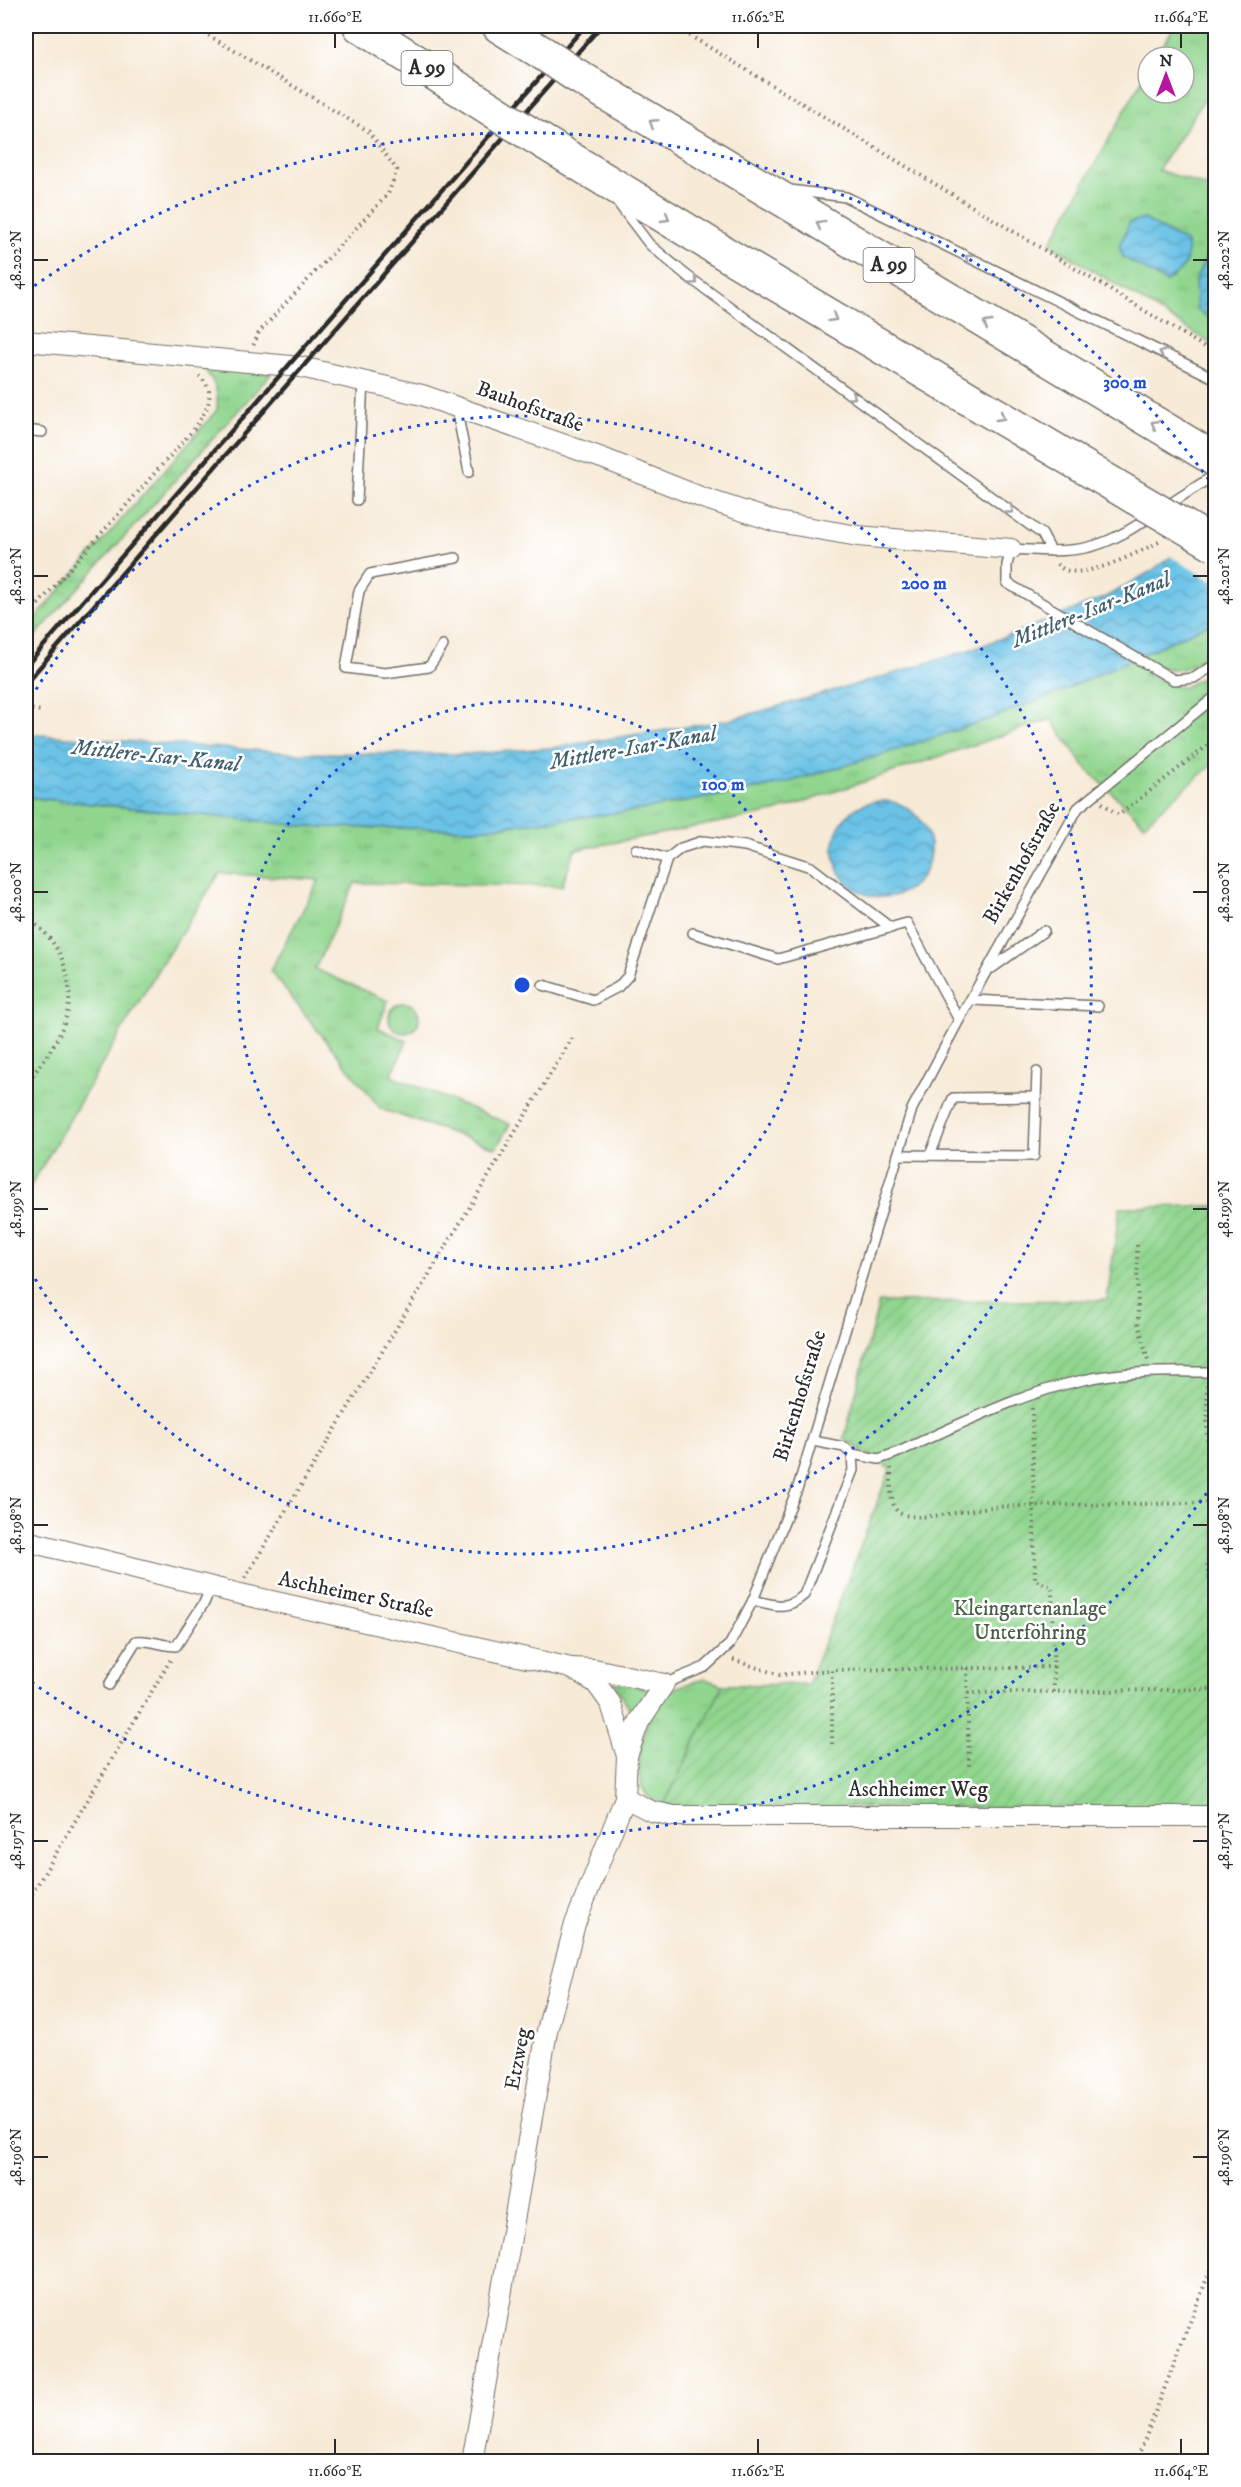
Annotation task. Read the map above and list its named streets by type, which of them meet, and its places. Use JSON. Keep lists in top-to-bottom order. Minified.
{"streets":{"highway":["A 99"],"street":["Bauhofstraße","Aschheimer Straße","Aschheimer Weg","Etzweg"],"lane":["Birkenhofstraße"]},"crossings":[["Birkenhofstraße","Etzweg"],["Aschheimer Straße","Etzweg"],["Aschheimer Weg","Etzweg"]],"water":["Mittlere-Isar-Kanal"],"parks":["Kleingartenanlage Unterföhring"],"north":"top","coordinates":["11.660°E","11.662°E","11.664°E","48.202°N","48.201°N","48.200°N","48.199°N","48.198°N","48.197°N","48.196°N"],"rings":["300 m","200 m","100 m"]}
